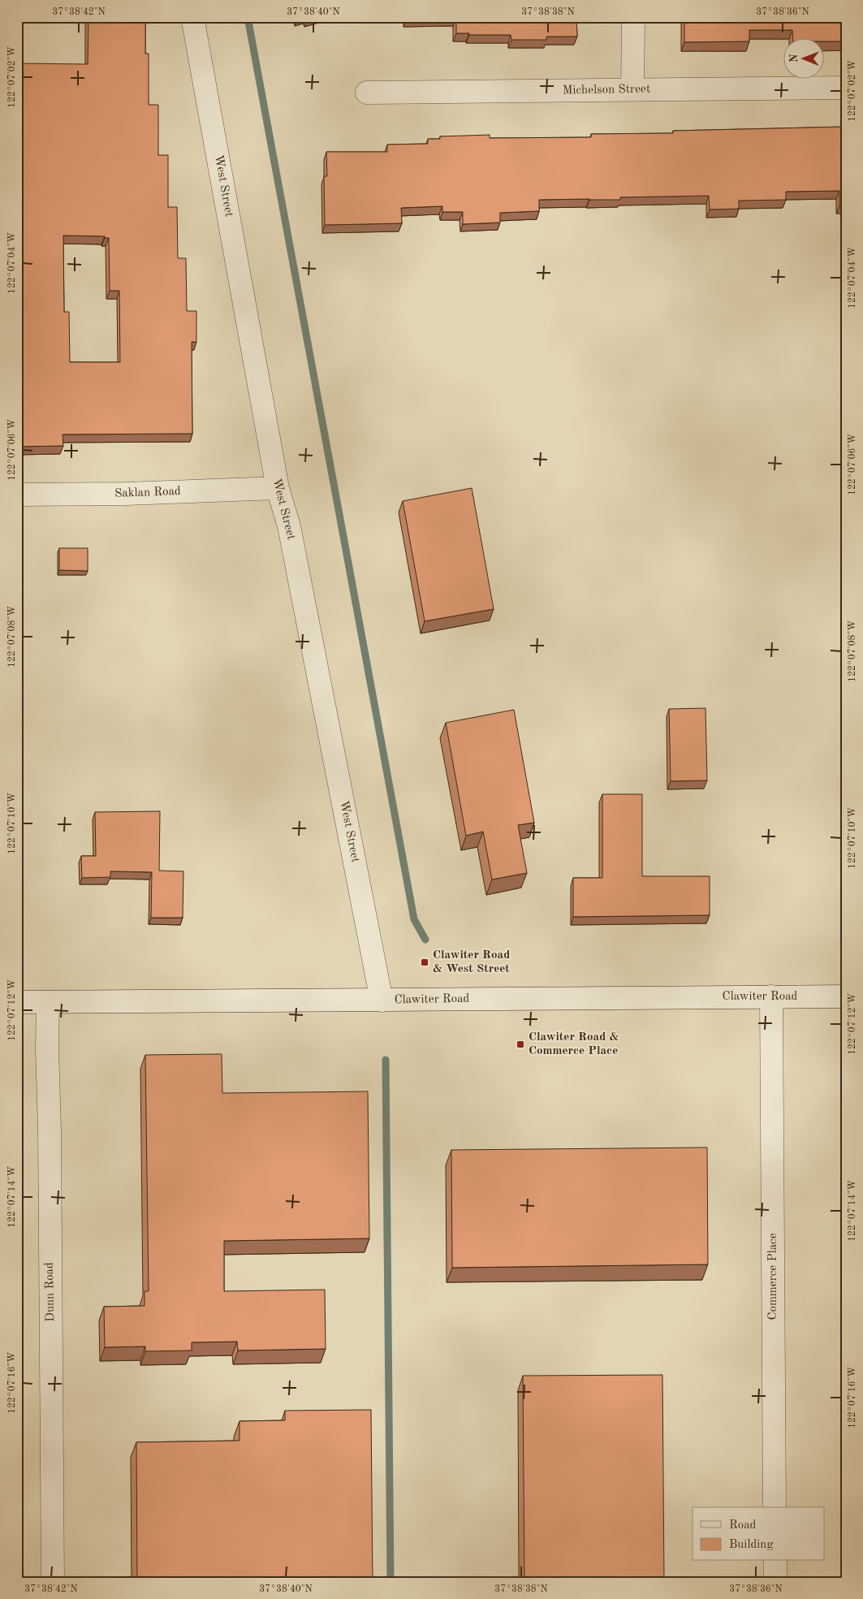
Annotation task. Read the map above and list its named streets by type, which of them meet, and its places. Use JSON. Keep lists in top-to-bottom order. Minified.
{"streets":{"street":["Michelson Street","West Street","Saklan Road","Clawiter Road","Commerce Place","Dunn Road"]},"crossings":[["West Street","Saklan Road"],["West Street","Clawiter Road"],["Clawiter Road","Commerce Place"],["Clawiter Road","Dunn Road"]],"places":{"transit":["Clawiter Road & West Street","Clawiter Road & Commerce Place"]},"legend":["Road","Building"],"north":"left","coordinates":["37°38'42\"N","37°38'40\"N","37°38'38\"N","37°38'36\"N","122°07'02\"W","122°07'04\"W","122°07'06\"W","122°07'08\"W","122°07'10\"W","122°07'12\"W","122°07'14\"W","122°07'16\"W"]}
